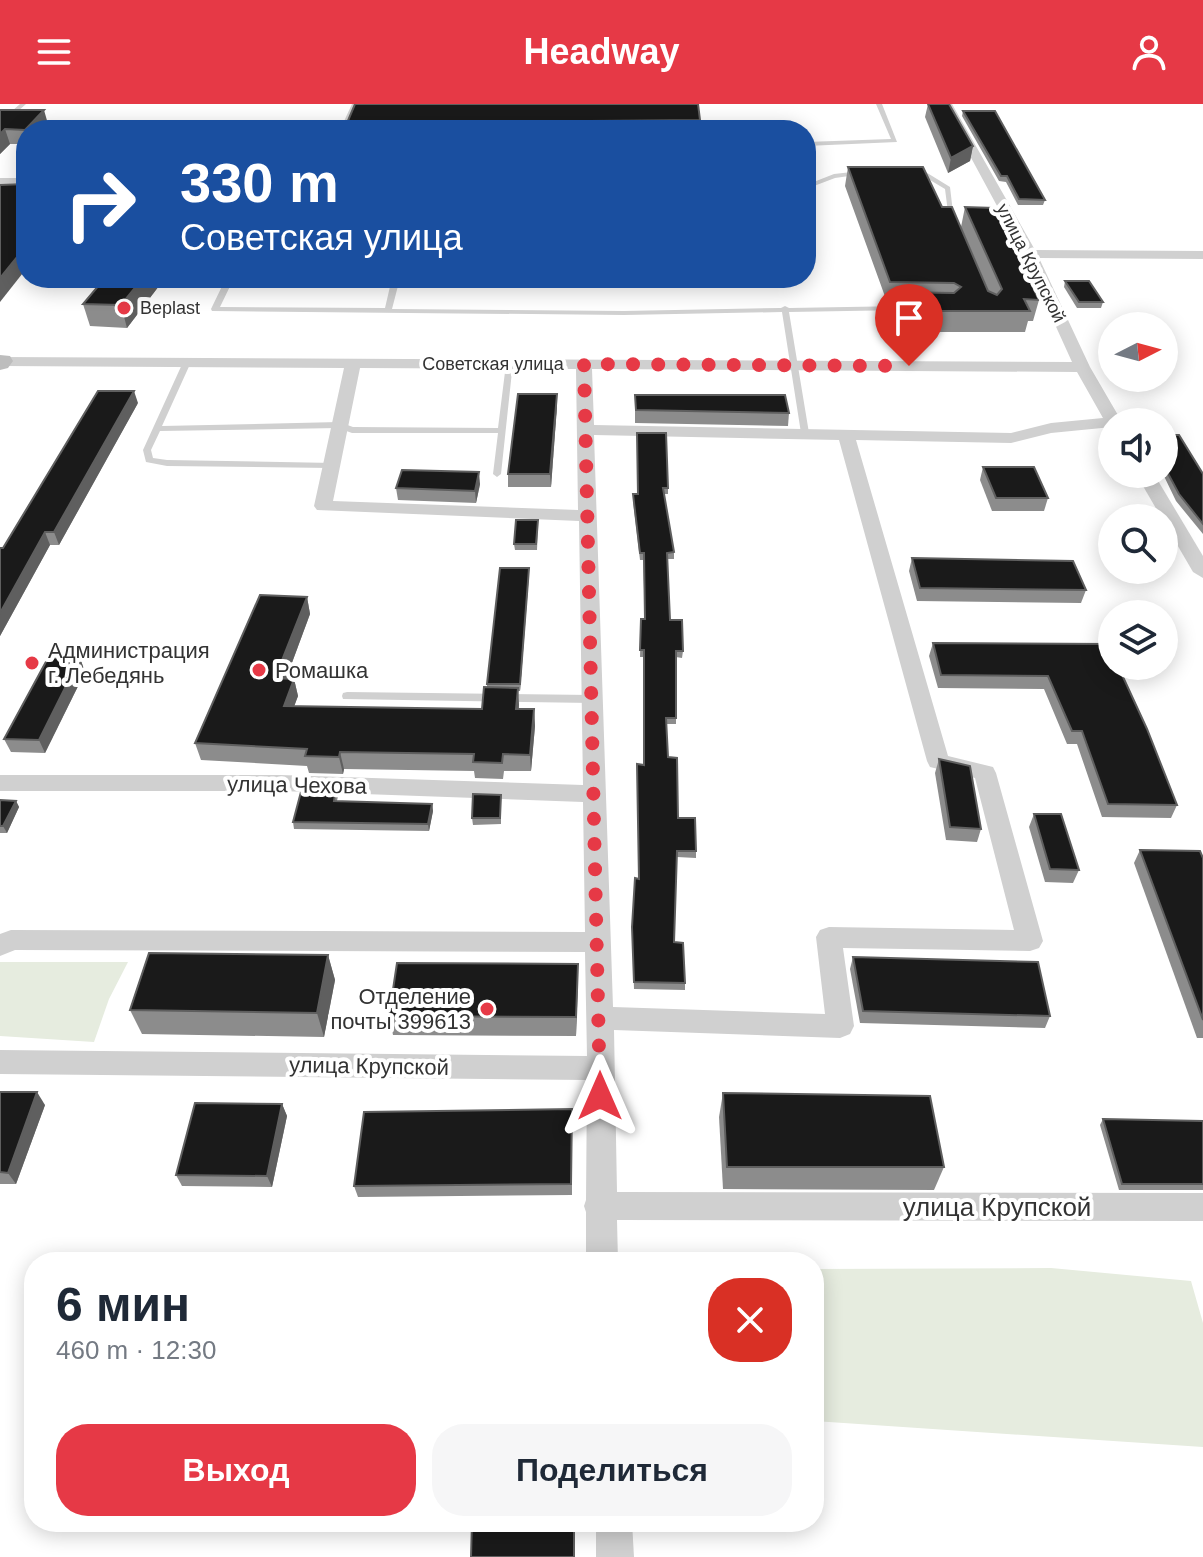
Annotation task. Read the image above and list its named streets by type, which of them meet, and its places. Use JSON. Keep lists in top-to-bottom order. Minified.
{"streets":{"street":["улица Крупской","Советская улица","улица Чехова"]},"crossings":[["улица Крупской","Советская улица"]],"places":["Beplast","Администрация г. Лебедянь","Ромашка","Отделение почты 399613"],"north":"right","page":{"header":"Headway","turn":["330 m","Советская улица"],"heading":["6 мин","460 m · 12:30"],"buttons":["Выход","Поделиться"]}}
